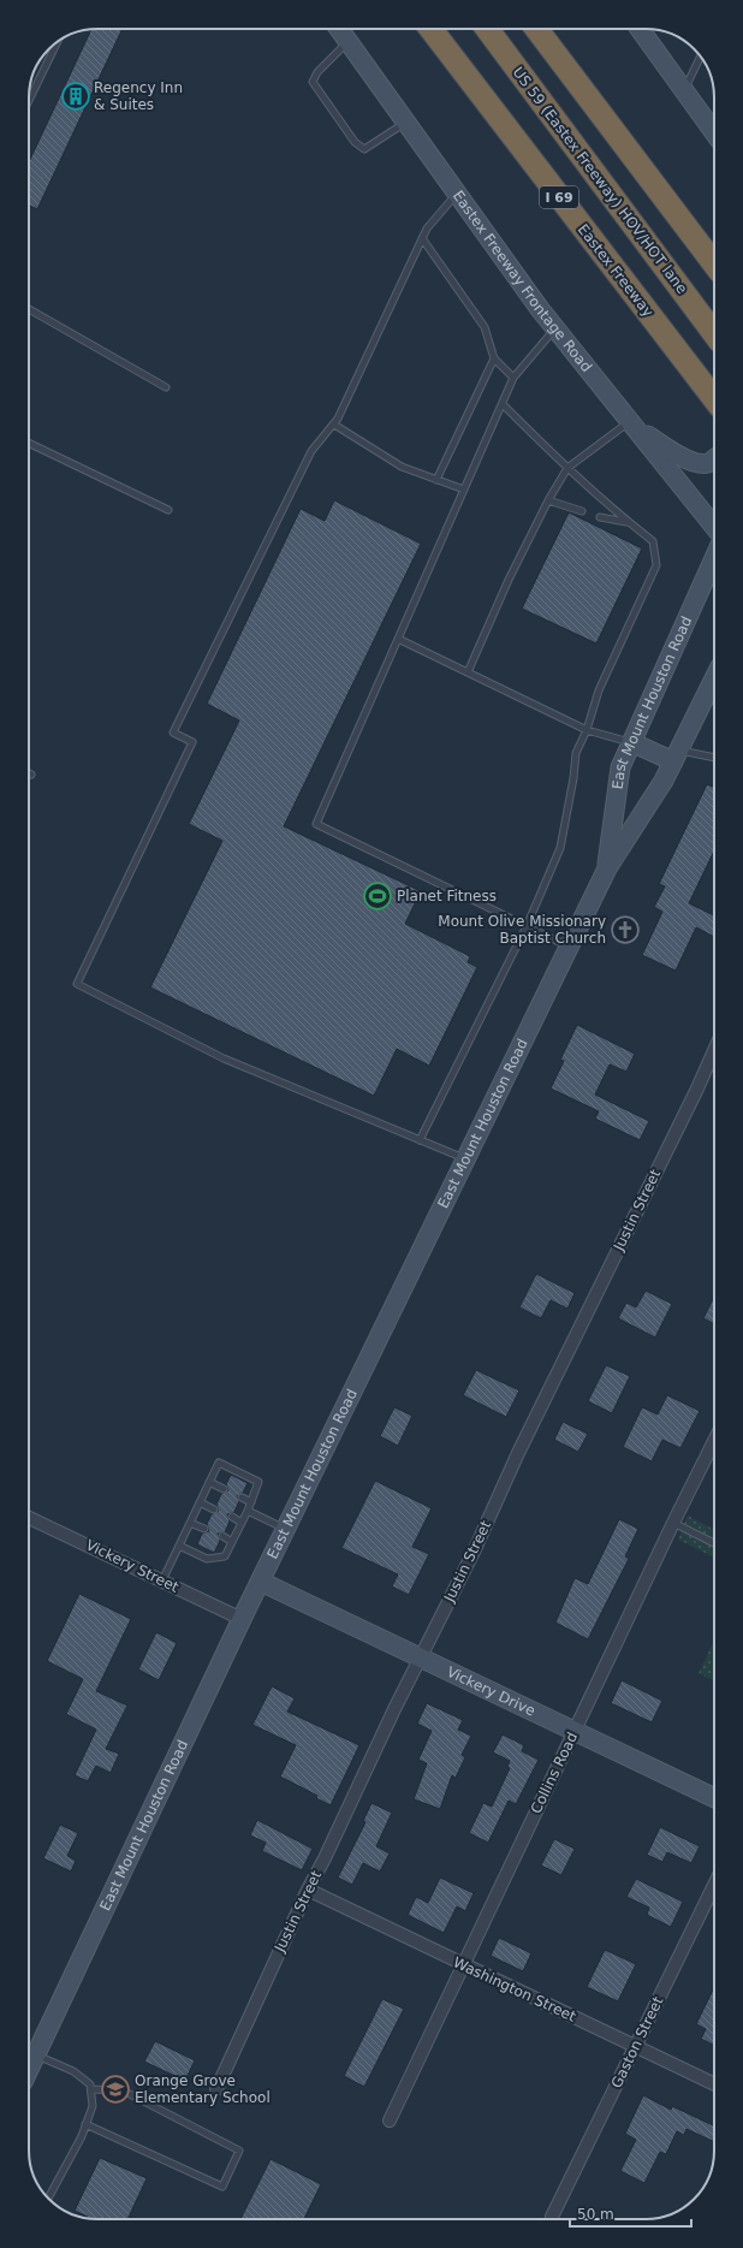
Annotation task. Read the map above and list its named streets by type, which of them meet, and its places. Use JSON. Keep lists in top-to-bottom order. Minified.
{"streets":{"highway":["US 59 (Eastex Freeway) HOV/HOT lane","I 69","Eastex Freeway"],"street":["Eastex Freeway Frontage Road","East Mount Houston Road","Justin Street","Vickery Street","Vickery Drive","Collins Road","Washington Street","Gaston Street"]},"crossings":[["East Mount Houston Road","Vickery Street"],["East Mount Houston Road","Vickery Drive"],["Justin Street","Vickery Drive"],["Justin Street","Washington Street"],["Vickery Drive","Collins Road"],["Collins Road","Washington Street"],["Washington Street","Gaston Street"]],"places":{"building":["Regency Inn & Suites"],"sports":["Planet Fitness"],"church":["Mount Olive Missionary Baptist Church"],"school or university":["Orange Grove Elementary School"]},"scale_bar":"50 m"}
